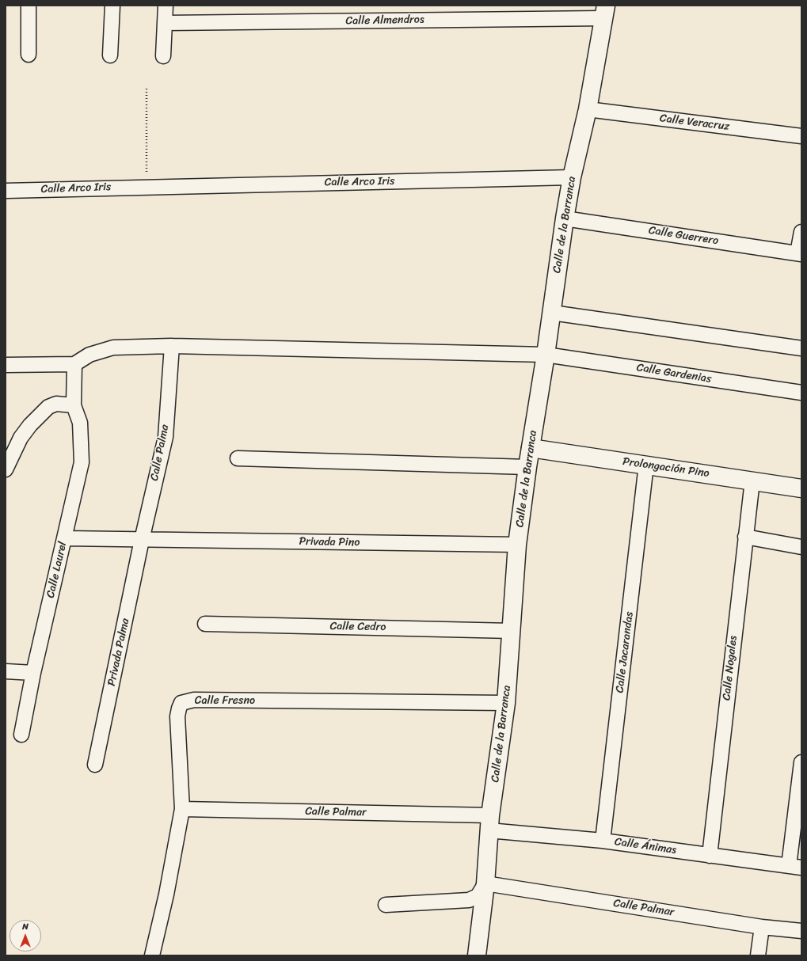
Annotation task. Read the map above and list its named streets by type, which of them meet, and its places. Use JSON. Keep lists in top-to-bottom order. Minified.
{"streets":{"main road":["Calle de la Barranca","Prolongación Pino"],"street":["Calle Almendros","Calle Veracruz","Calle Arco Iris","Calle Guerrero","Calle Gardenias","Calle Palma","Privada Pino","Calle Laurel","Calle Cedro","Privada Palma","Calle Jacarandas","Calle Nogales","Calle Fresno","Calle Palmar","Calle Ánimas"]},"crossings":[["Calle Almendros","Calle de la Barranca"],["Calle Veracruz","Calle de la Barranca"],["Calle Arco Iris","Calle de la Barranca"],["Calle de la Barranca","Calle Guerrero"],["Calle de la Barranca","Calle Gardenias"],["Calle de la Barranca","Prolongación Pino"],["Calle de la Barranca","Privada Pino"],["Calle de la Barranca","Calle Cedro"],["Calle de la Barranca","Calle Fresno"],["Calle de la Barranca","Calle Palmar"],["Calle de la Barranca","Calle Ánimas"],["Calle Gardenias","Calle Palma"],["Calle Palma","Privada Pino"],["Calle Palma","Privada Palma"],["Prolongación Pino","Calle Jacarandas"],["Prolongación Pino","Calle Nogales"],["Privada Pino","Calle Laurel"],["Privada Pino","Privada Palma"],["Calle Jacarandas","Calle Ánimas"],["Calle Nogales","Calle Ánimas"],["Calle Fresno","Calle Palmar"],["Calle Palmar","Calle Ánimas"]],"north":"top"}
